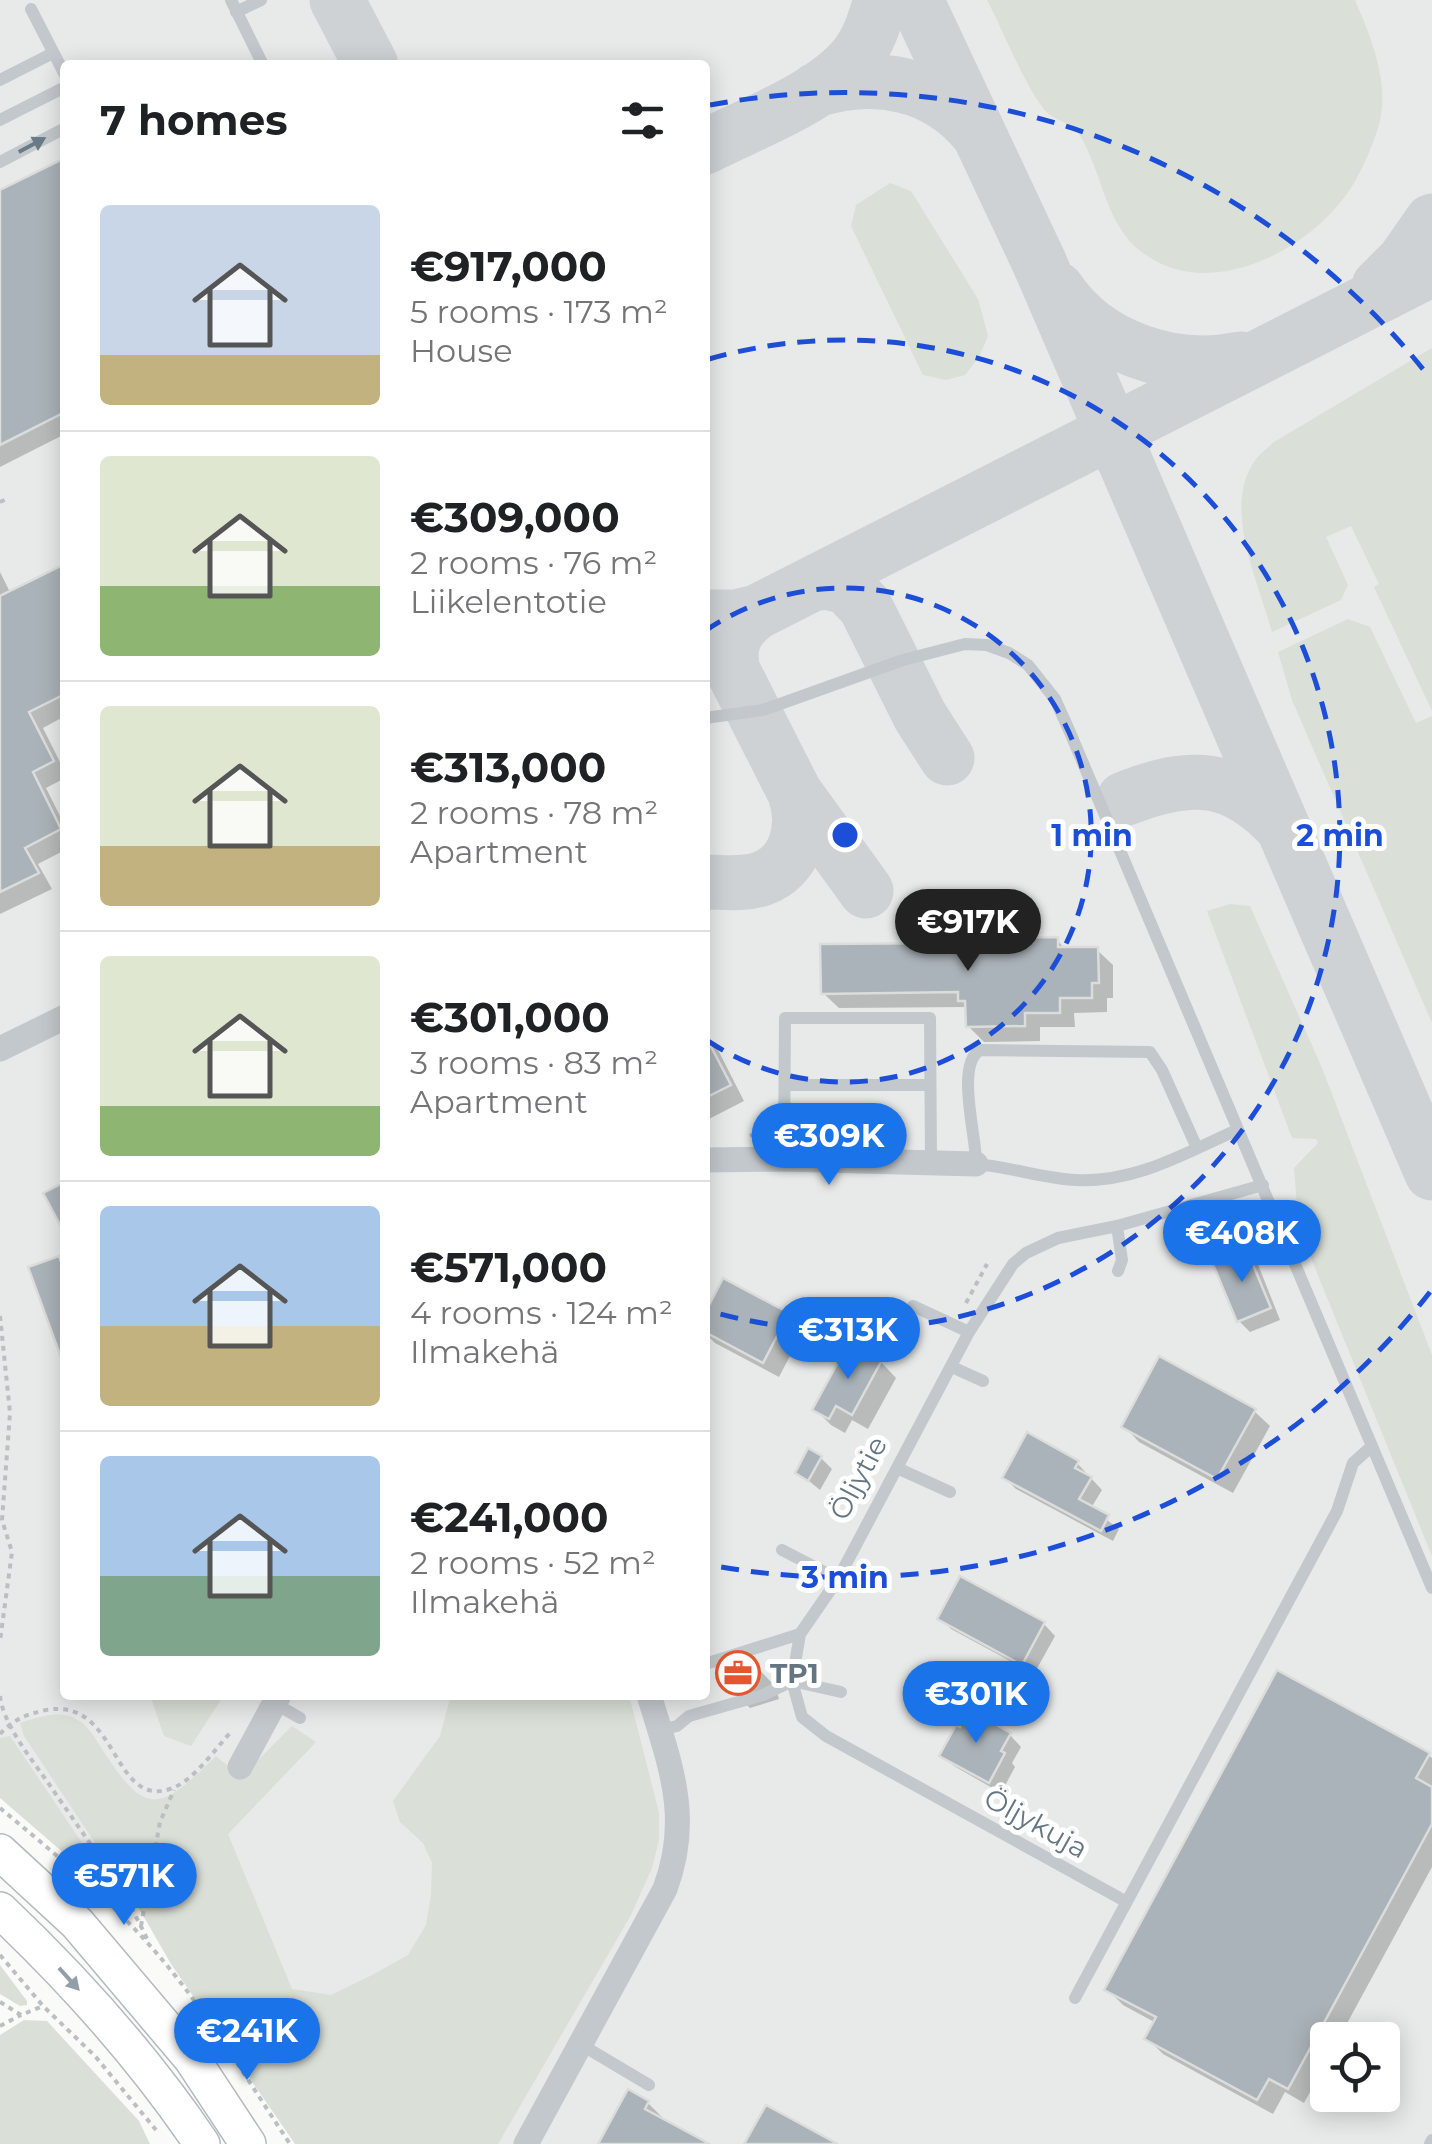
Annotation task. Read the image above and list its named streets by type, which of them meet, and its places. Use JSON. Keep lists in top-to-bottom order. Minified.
{"streets":{"lane":["Öljytie","Öljykuja"]},"crossings":[["Öljytie","Öljykuja"]],"places":{"office":["TP1"]},"page":{"heading":"7 homes","list":[{"name":"€917,000","note":"5 rooms · 173 m² · House"},{"name":"€309,000","note":"2 rooms · 76 m² · Liikelentotie"},{"name":"€313,000","note":"2 rooms · 78 m² · Apartment"},{"name":"€301,000","note":"3 rooms · 83 m² · Apartment"},{"name":"€571,000","note":"4 rooms · 124 m² · Ilmakehä"},{"name":"€241,000","note":"2 rooms · 52 m² · Ilmakehä"}],"price":["€917K","€309K","€408K","€313K","€301K","€571K","€241K"]},"rings":["1 min","2 min","3 min"]}
